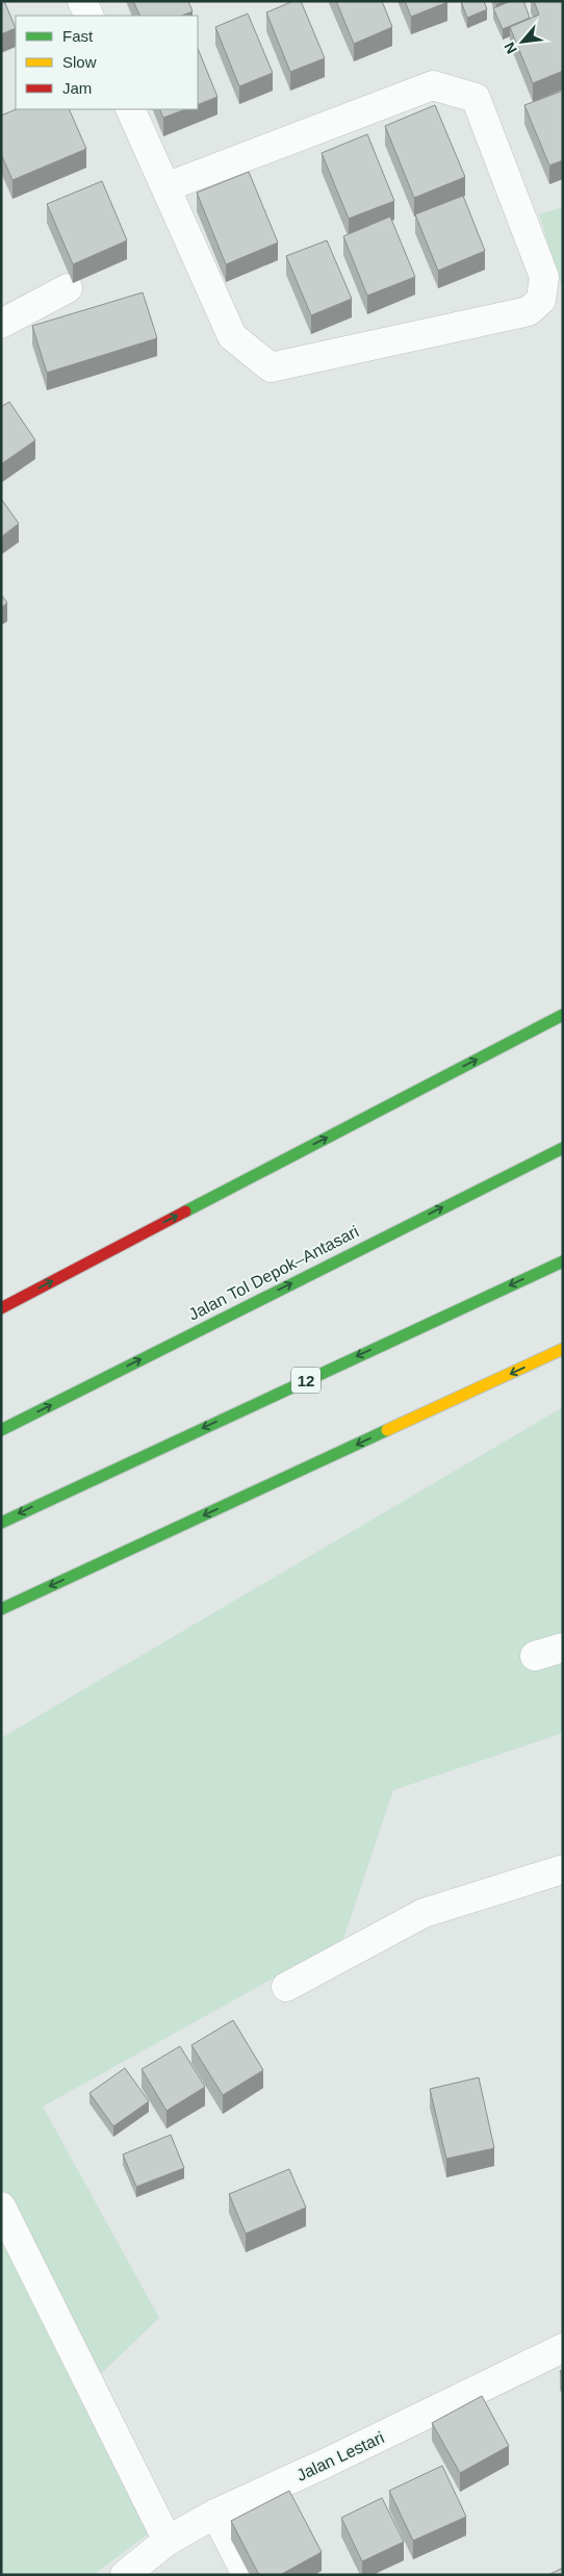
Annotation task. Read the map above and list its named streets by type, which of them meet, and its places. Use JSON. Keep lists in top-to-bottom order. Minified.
{"streets":{"highway":["Jalan Tol Depok–Antasari","12"],"street":["Jalan Lestari"]},"legend":["Fast","Slow","Jam"],"north":"bottom left"}
